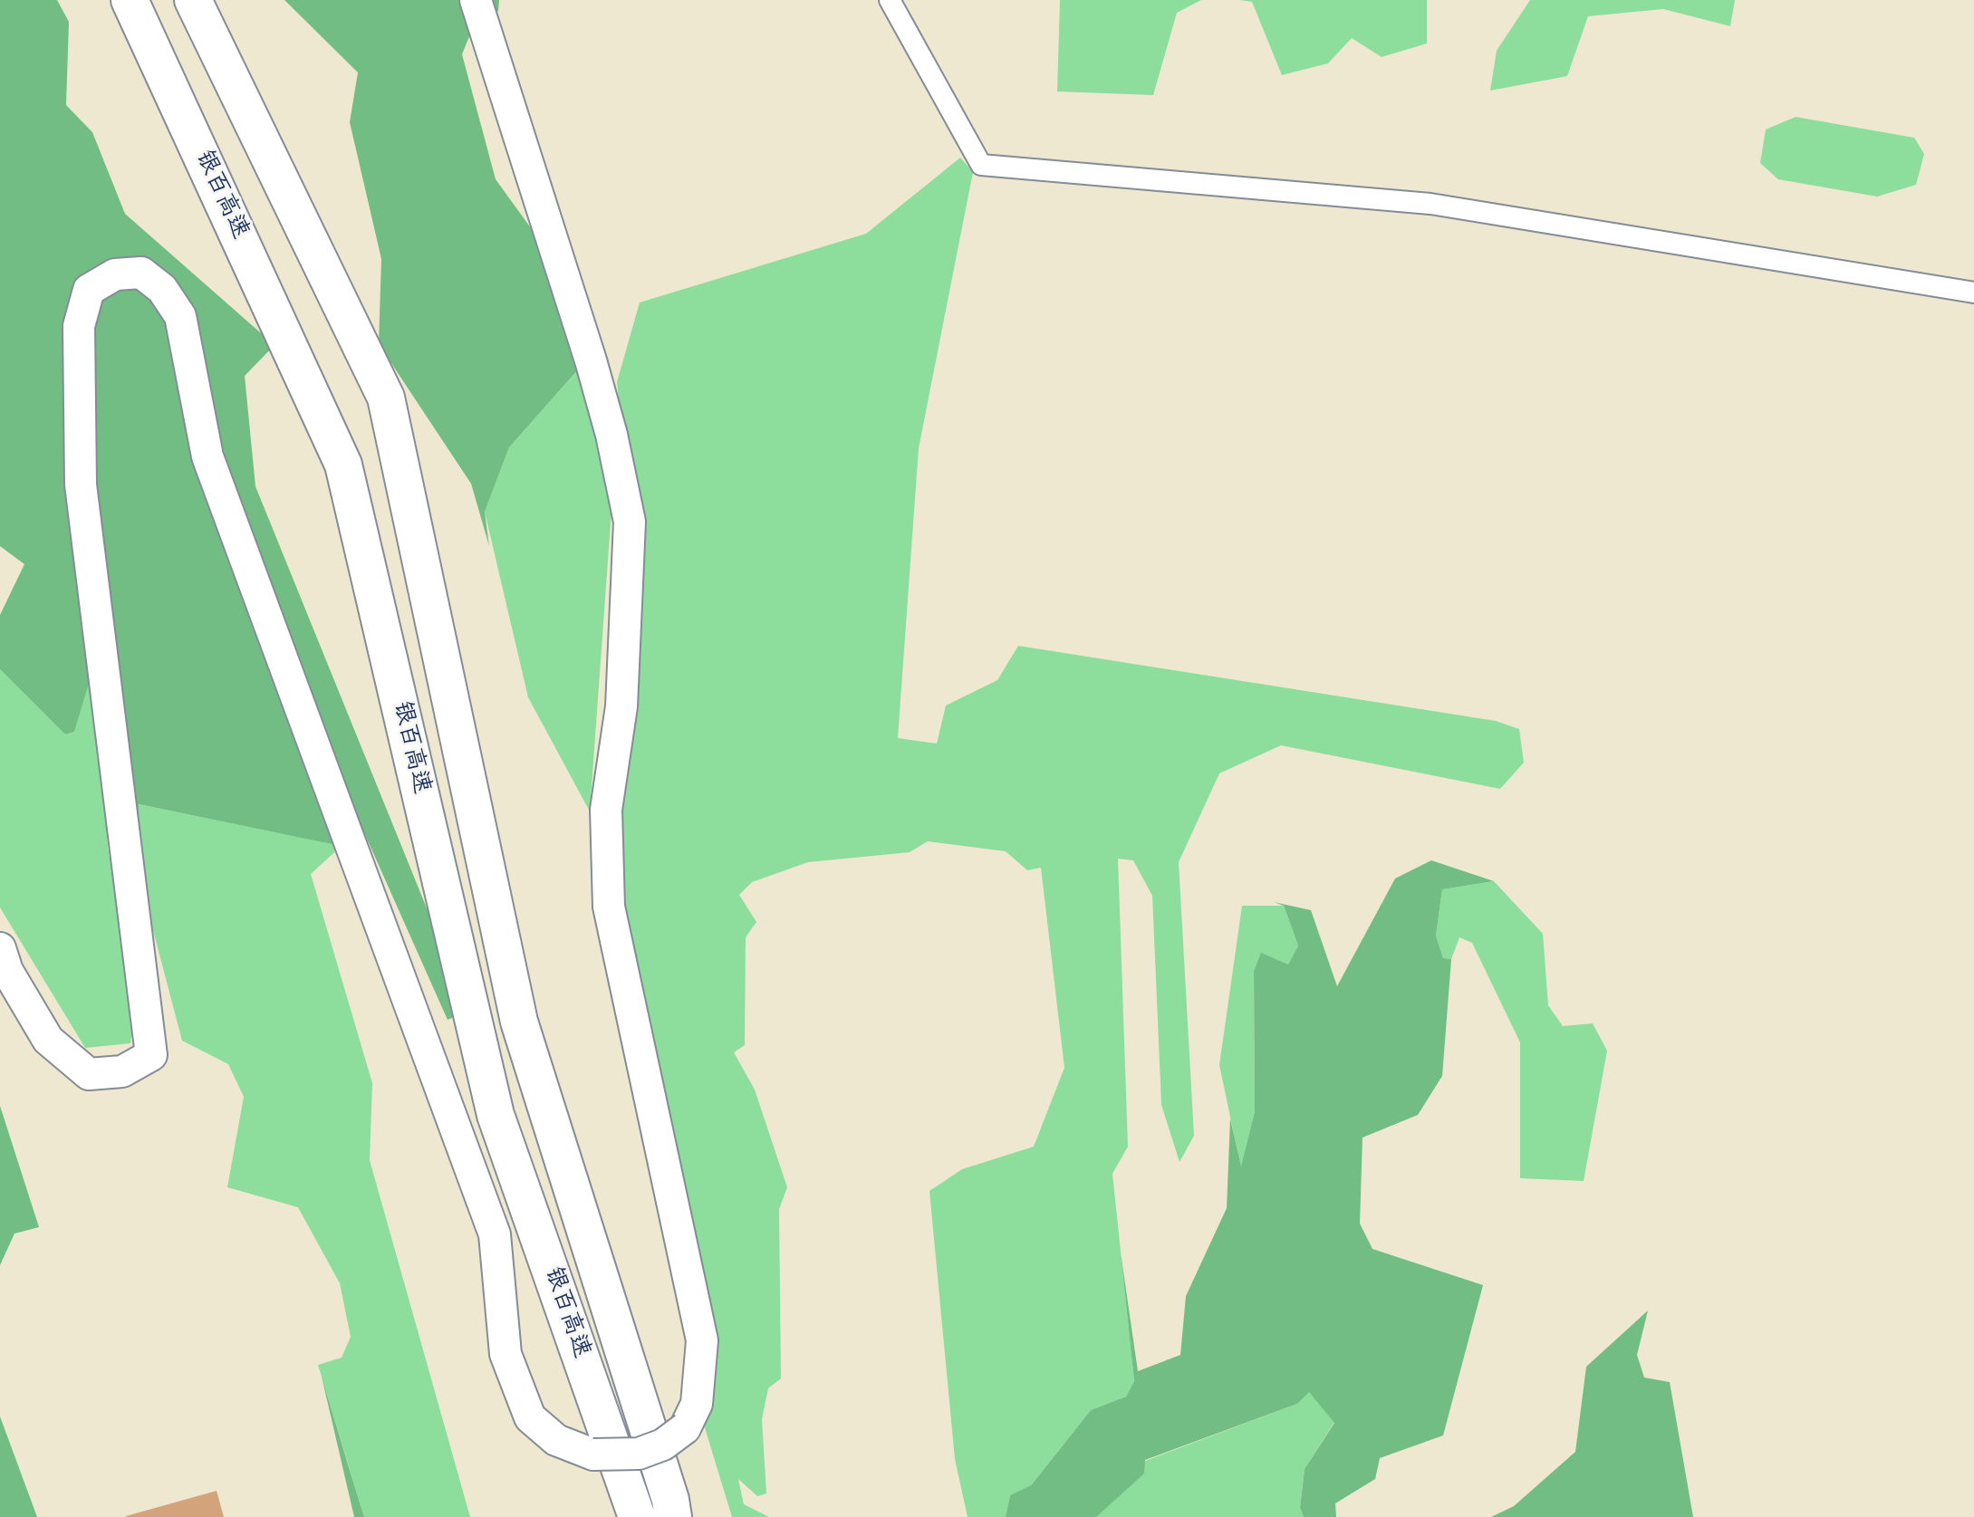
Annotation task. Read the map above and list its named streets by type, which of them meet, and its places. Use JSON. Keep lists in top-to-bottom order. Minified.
{"streets":{"highway":["银百高速"]}}
